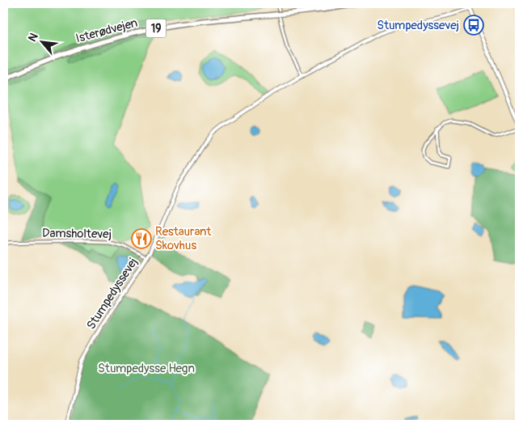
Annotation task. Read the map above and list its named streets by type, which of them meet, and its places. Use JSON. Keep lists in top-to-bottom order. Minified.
{"streets":{"highway":["19","Isterødvejen"],"street":["Damsholtevej","Stumpedyssevej"]},"crossings":[["Damsholtevej","Stumpedyssevej"]],"parks":["Stumpedysse Hegn"],"places":{"bus stop":["Stumpedyssevej"],"restaurant":["Restaurant Skovhus"]},"north":"top left"}
